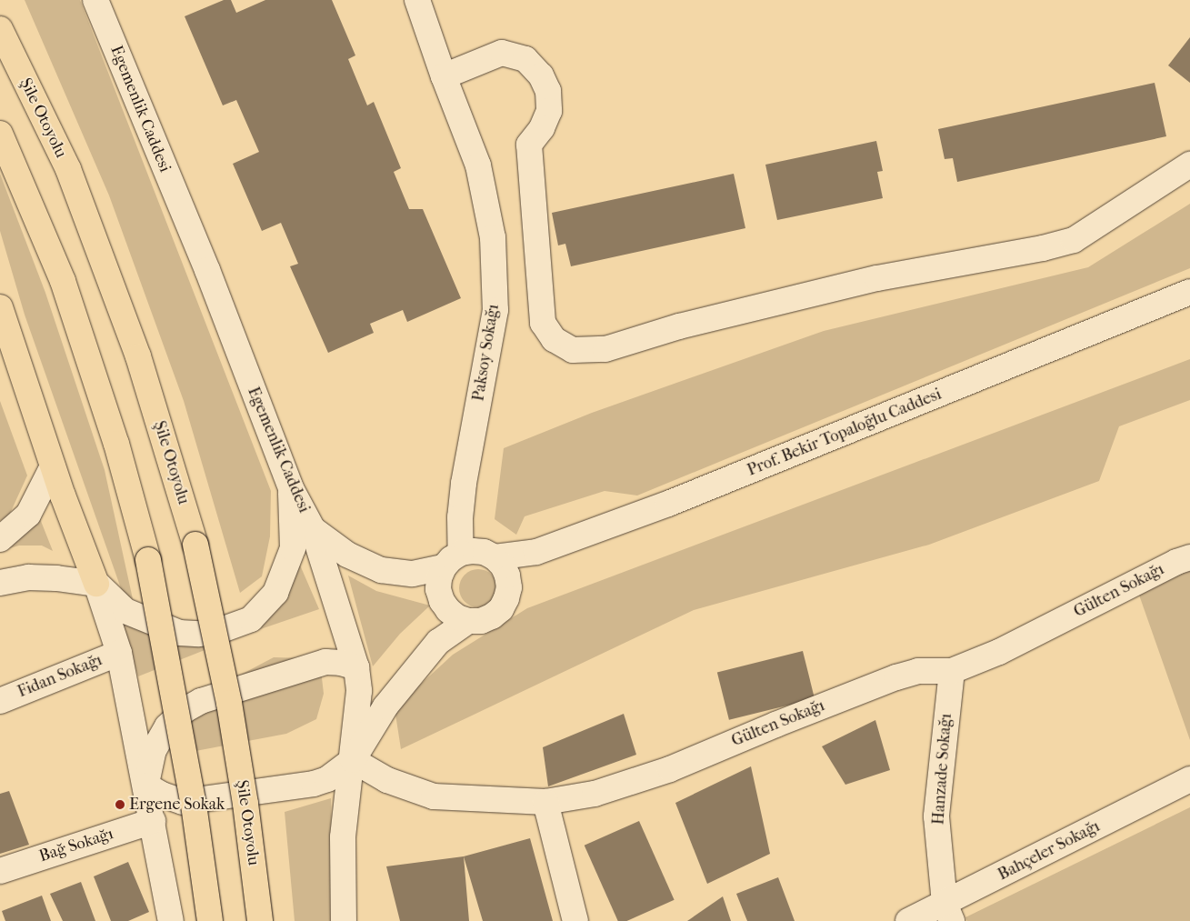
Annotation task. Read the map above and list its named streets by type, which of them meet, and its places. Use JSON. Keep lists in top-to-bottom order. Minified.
{"streets":{"highway":["Şile Otoyolu"],"street":["Egemenlik Caddesi","Paksoy Sokağı","Prof. Bekir Topaloğlu Caddesi","Gülten Sokağı","Fidan Sokağı","Hanzade Sokağı","Bağ Sokağı","Bahçeler Sokağı"]},"crossings":[["Egemenlik Caddesi","Gülten Sokağı"],["Paksoy Sokağı","Prof. Bekir Topaloğlu Caddesi"],["Gülten Sokağı","Hanzade Sokağı"],["Hanzade Sokağı","Bahçeler Sokağı"]],"places":["Ergene Sokak"]}
